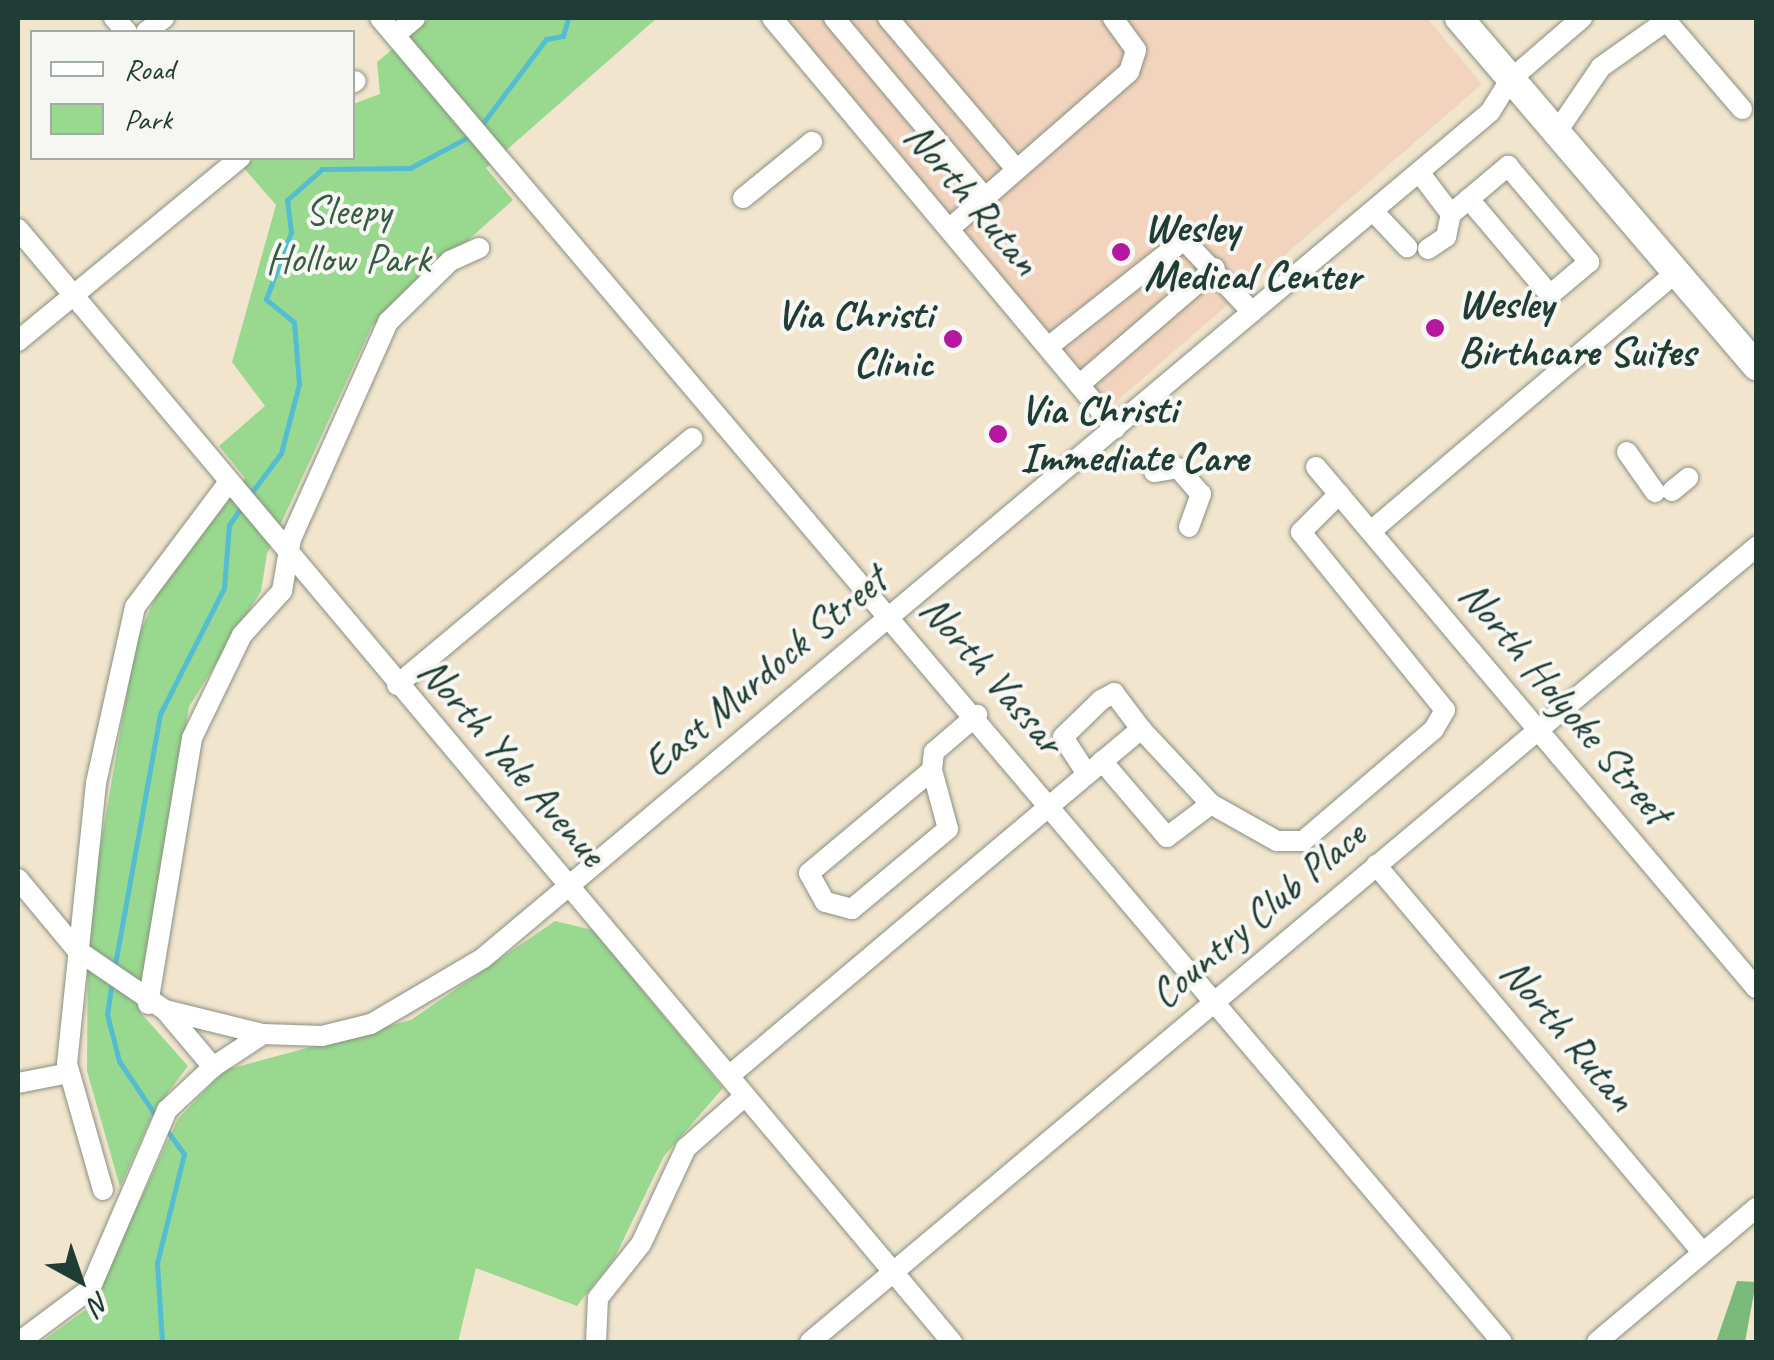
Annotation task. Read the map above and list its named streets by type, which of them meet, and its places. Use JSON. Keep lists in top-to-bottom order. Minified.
{"streets":{"street":["North Rutan","East Murdock Street","North Vassar","North Holyoke Street","North Yale Avenue","Country Club Place"]},"crossings":[["North Rutan","East Murdock Street"],["North Rutan","Country Club Place"],["East Murdock Street","North Vassar"],["East Murdock Street","North Yale Avenue"],["North Vassar","Country Club Place"],["North Holyoke Street","Country Club Place"],["North Yale Avenue","Country Club Place"]],"parks":["Sleepy Hollow Park"],"places":["Wesley Medical Center","Wesley Birthcare Suites","Via Christi Clinic","Via Christi Immediate Care"],"legend":["Road","Park"],"north":"bottom right"}
